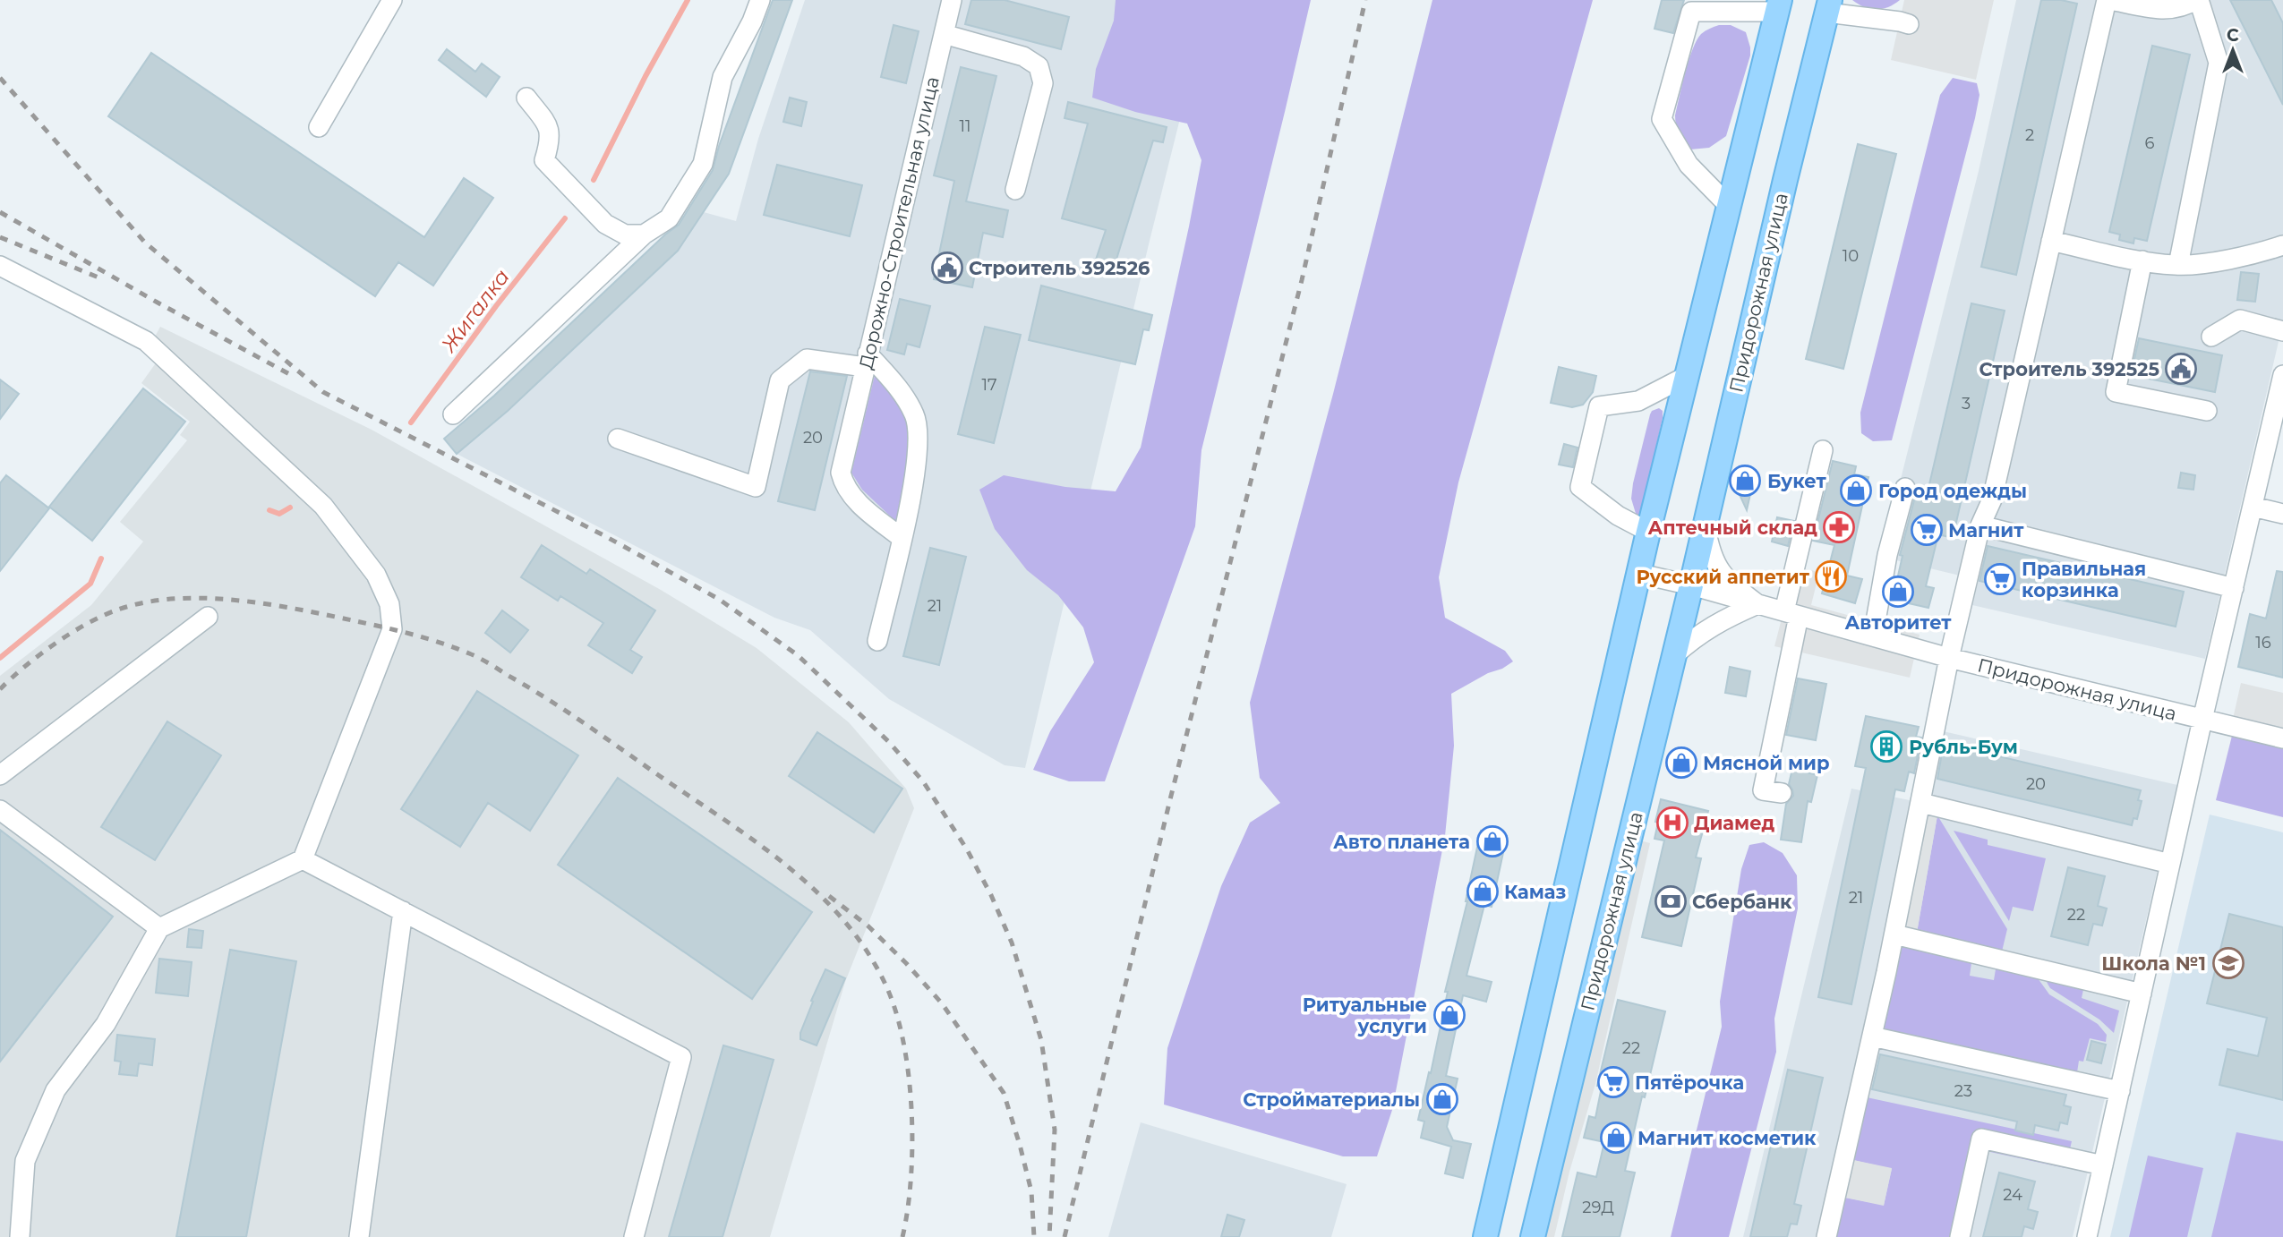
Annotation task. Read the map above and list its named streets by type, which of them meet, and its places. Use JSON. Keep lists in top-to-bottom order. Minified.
{"streets":{"main road":["Придорожная улица"],"street":["Дорожно-Строительная улица"]},"water":["Жигалка"],"places":{"public building":["Строитель 392526","Строитель 392525"],"shop":["Букет","Город одежды","Авторитет","Мясной мир","Авто планета","Камаз","Ритуальные услуги","Стройматериалы","Магнит косметик"],"pharmacy":["Аптечный склад"],"supermarket":["Магнит","Правильная корзинка","Пятёрочка"],"restaurant":["Русский аппетит"],"building":["Рубль-Бум"],"hospital":["Диамед"],"bank":["Сбербанк"],"school or university":["Школа №1"]},"house_numbers":["11","2","6","10","17","3","20","21","16","20","21","22","22","23","24","29Д"],"north":"top"}
